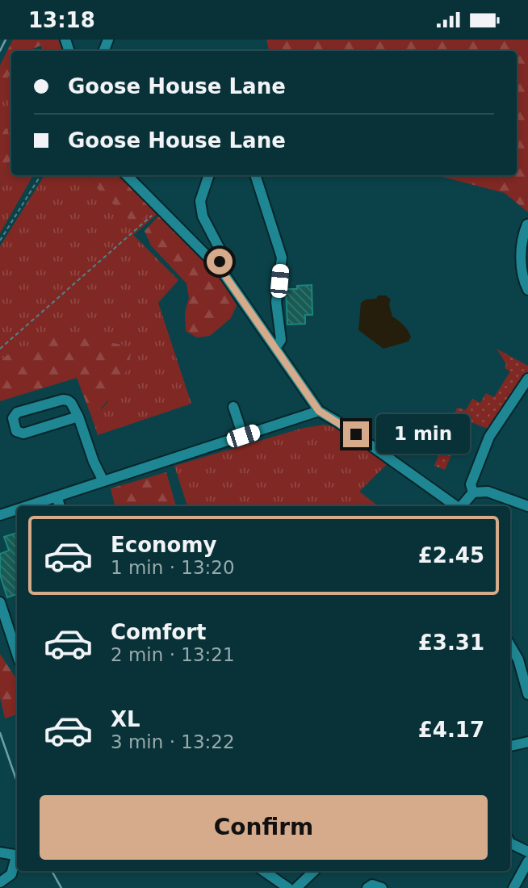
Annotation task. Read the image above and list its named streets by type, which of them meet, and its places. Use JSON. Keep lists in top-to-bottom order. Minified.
{"page":{"status":"13:18","banner":["Goose House Lane","Goose House Lane"],"bubble":"1 min","list":[{"name":"Economy","note":"1 min · 13:20","value":"£2.45"},{"name":"Comfort","note":"2 min · 13:21","value":"£3.31"},{"name":"XL","note":"3 min · 13:22","value":"£4.17"}],"buttons":"Confirm"}}
